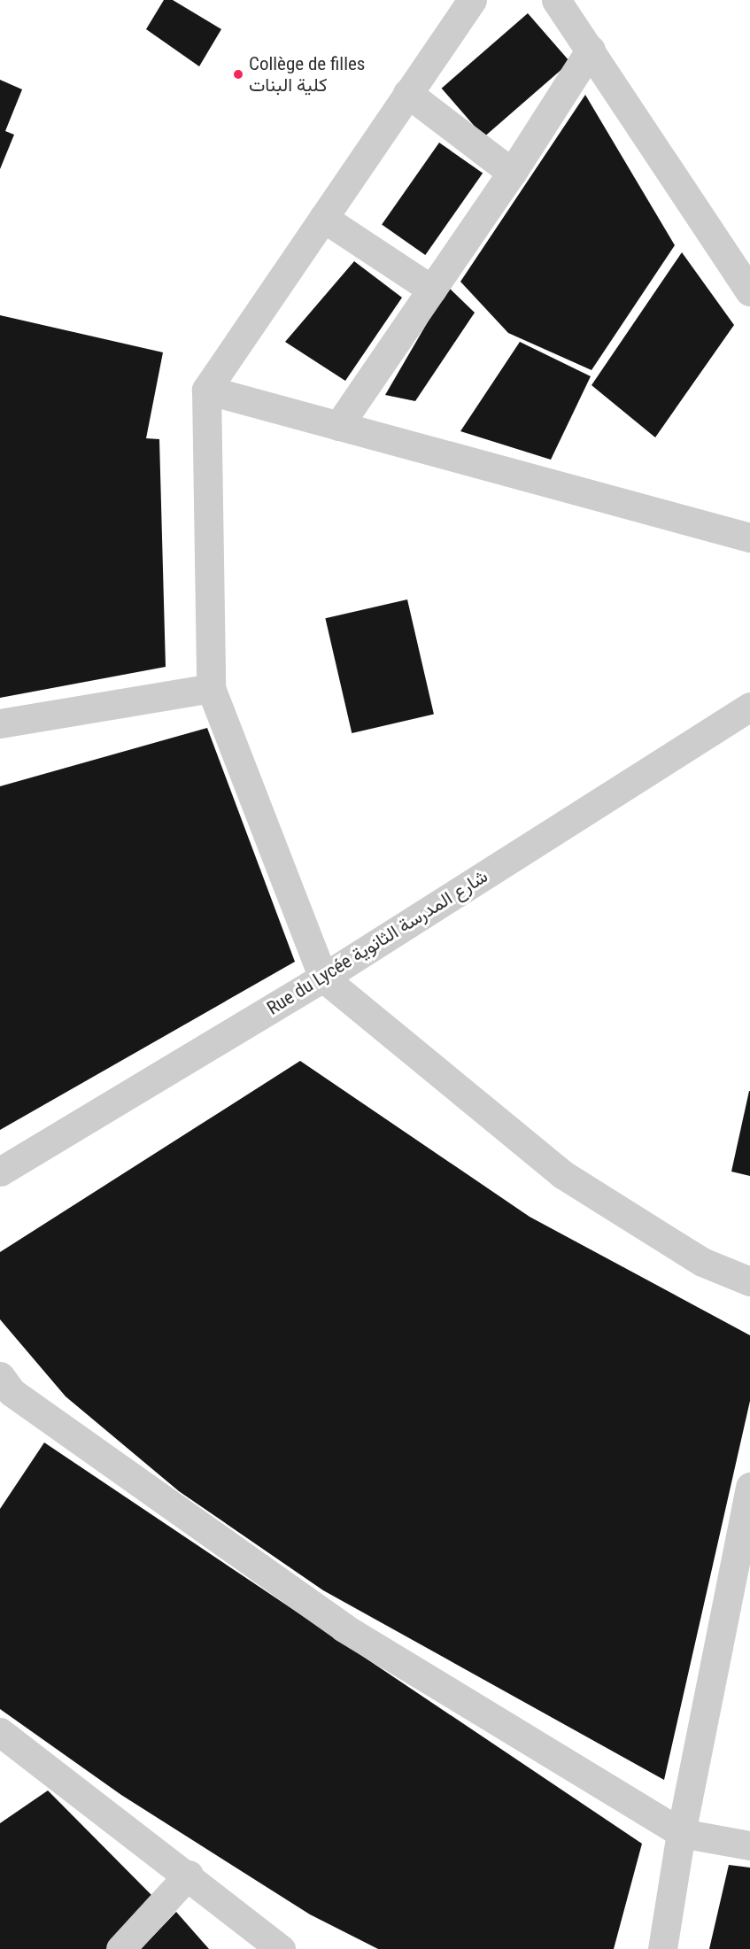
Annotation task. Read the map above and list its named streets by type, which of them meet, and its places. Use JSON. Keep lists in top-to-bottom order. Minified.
{"streets":{"street":["Rue du Lycée شارع المدرسة الثانوية"]},"places":["Collège de filles كلية البنات"]}
